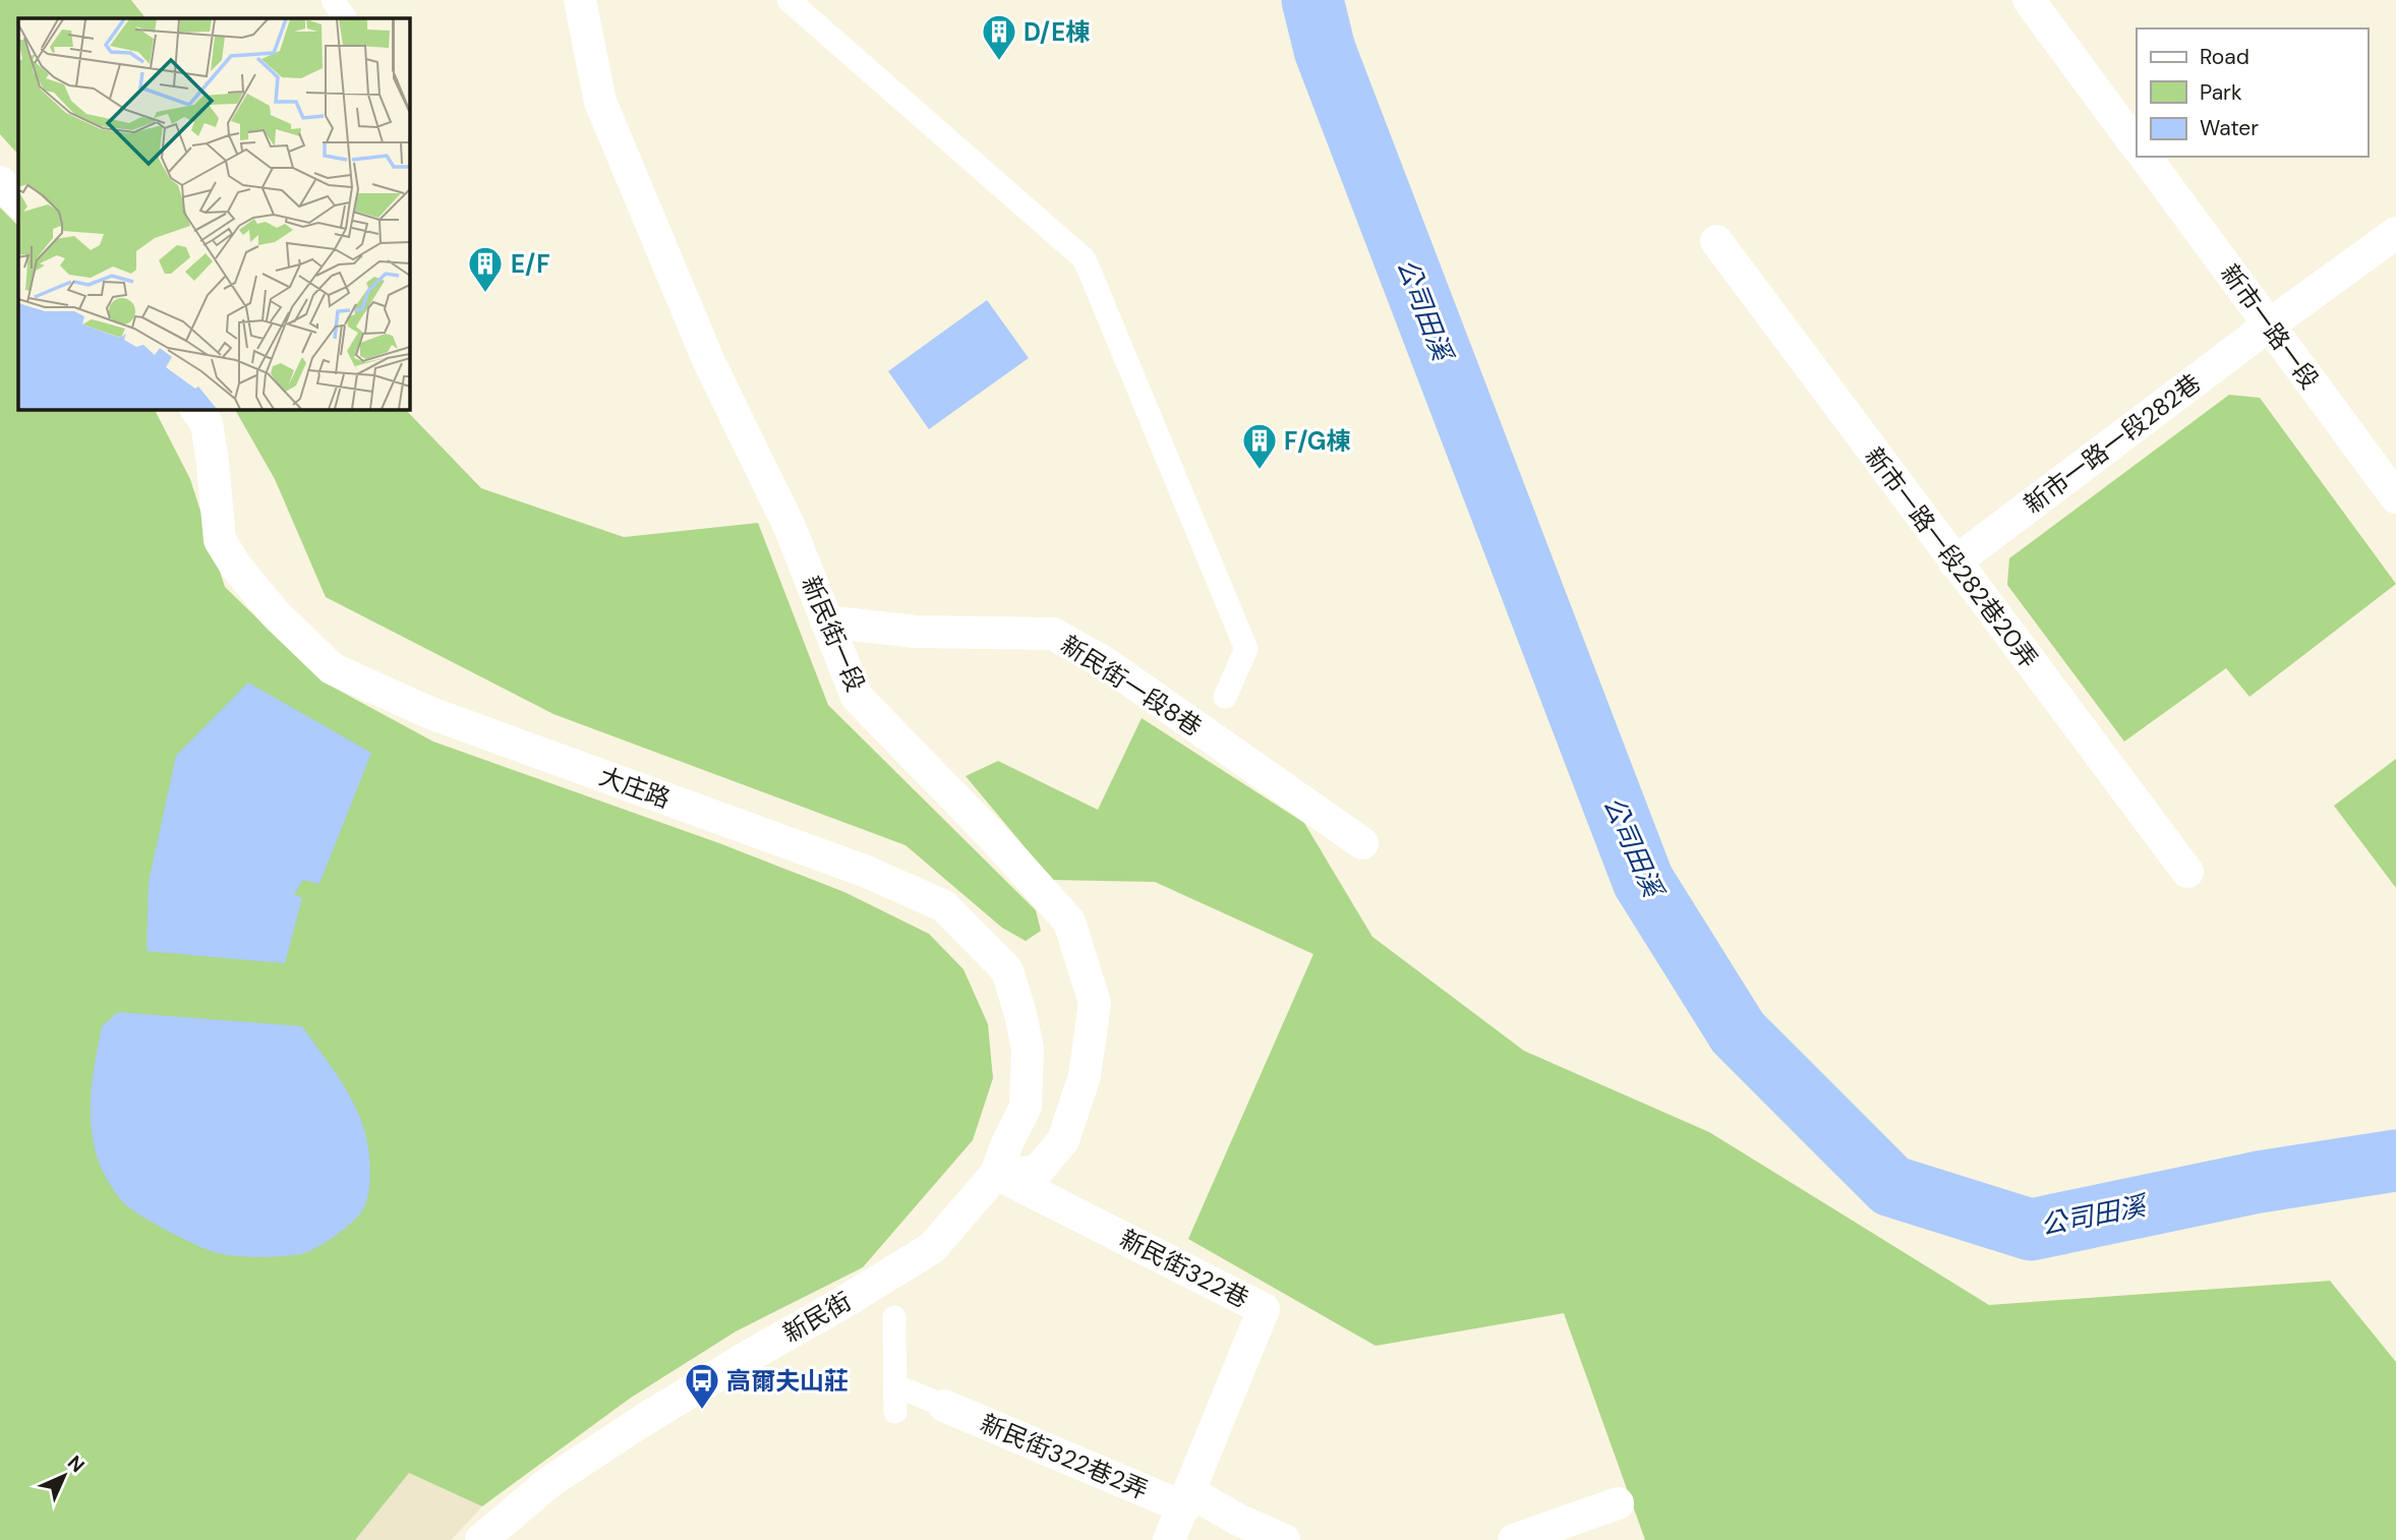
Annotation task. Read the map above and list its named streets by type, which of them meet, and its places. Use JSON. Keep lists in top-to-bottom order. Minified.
{"streets":{"street":["新市一路一段","新市一路一段282巷","新市一路一段282巷20弄","新民街一段","新民街一段8巷","大庄路","新民街322巷","新民街","新民街322巷2弄"]},"crossings":[["新市一路一段","新市一路一段282巷"],["新市一路一段282巷","新市一路一段282巷20弄"],["新民街一段","新民街一段8巷"],["新民街一段","大庄路"],["新民街一段","新民街322巷"],["新民街一段","新民街"],["大庄路","新民街322巷"],["大庄路","新民街"],["新民街322巷","新民街"],["新民街322巷","新民街322巷2弄"]],"water":["公司田溪"],"places":{"building":["D/E棟","E/F","F/G棟"],"bus stop":["高爾夫山莊"]},"legend":["Road","Park","Water"],"north":"top right"}
